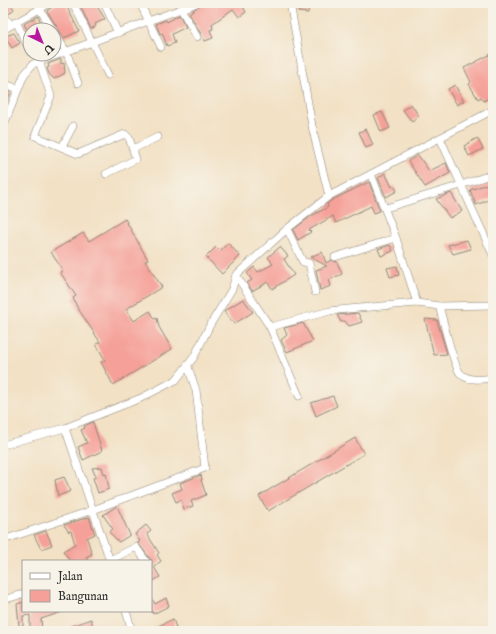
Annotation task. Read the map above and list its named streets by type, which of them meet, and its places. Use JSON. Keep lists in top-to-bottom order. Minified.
{"legend":["Jalan","Bangunan"],"north":"bottom right"}
